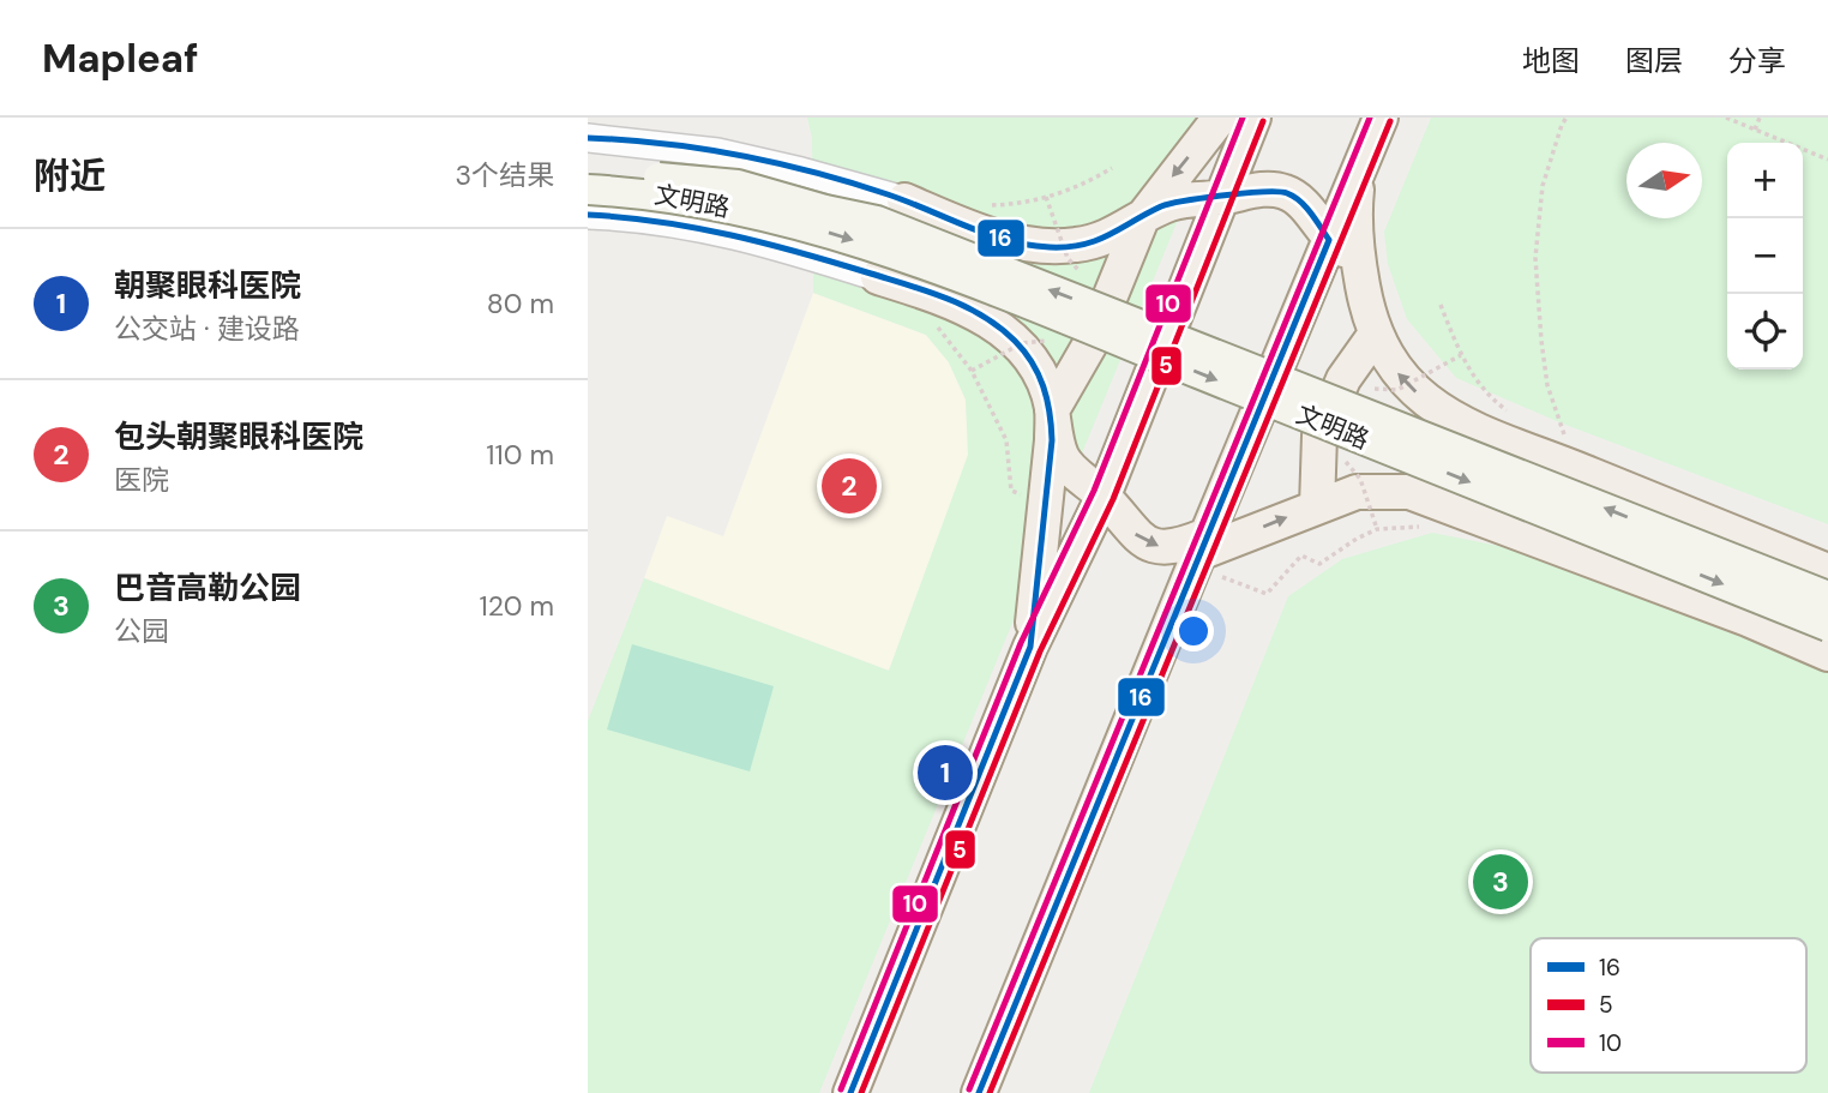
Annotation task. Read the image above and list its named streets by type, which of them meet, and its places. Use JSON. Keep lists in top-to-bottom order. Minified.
{"streets":{"main road":["文明路"]},"lines":["transit line 10","transit line 5","transit line 16"],"legend":["16","5","10"],"north":"right","page":{"header":"Mapleaf","nav":["地图","图层","分享"],"heading":["附近","3个结果"],"map_buttons":["+","−"],"list":[{"mark":"1","name":"朝聚眼科医院","note":"公交站 · 建设路","value":"80 m"},{"mark":"2","name":"包头朝聚眼科医院","note":"医院","value":"110 m"},{"mark":"3","name":"巴音高勒公园","note":"公园","value":"120 m"}],"pins":["2","1","3"]}}
